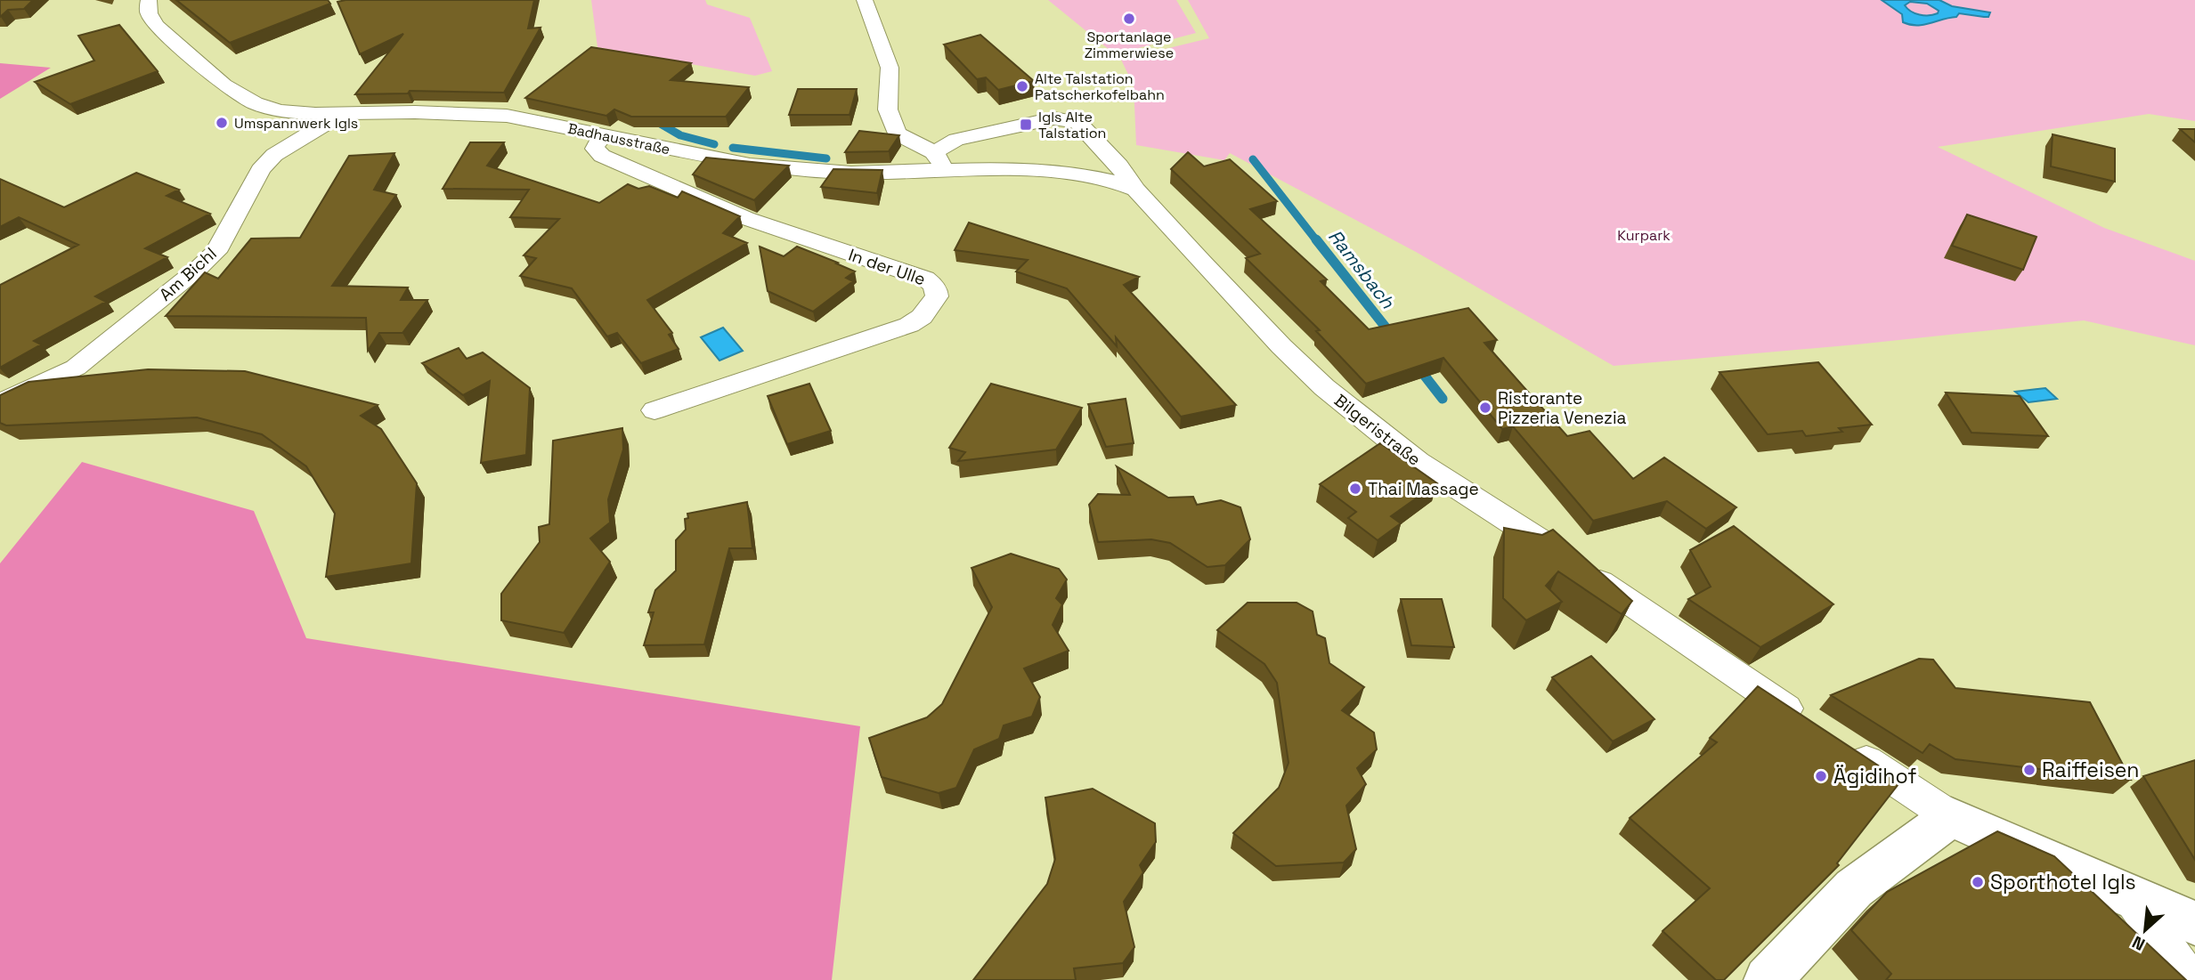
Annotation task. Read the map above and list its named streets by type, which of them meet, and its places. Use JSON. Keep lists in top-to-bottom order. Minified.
{"streets":{"street":["Badhausstraße","In der Ulle","Am Bichl","Bilgeristraße"]},"crossings":[["Badhausstraße","In der Ulle"],["Badhausstraße","Am Bichl"],["Badhausstraße","Bilgeristraße"]],"water":["Ramsbach"],"parks":["Kurpark"],"places":{"other":["Sportanlage Zimmerwiese","Alte Talstation Patscherkofelbahn","Umspannwerk Igls","Ristorante Pizzeria Venezia","Thai Massage","Raiffeisen","Ägidihof","Sporthotel Igls"],"transit":["Igls Alte Talstation"]},"north":"bottom left"}
